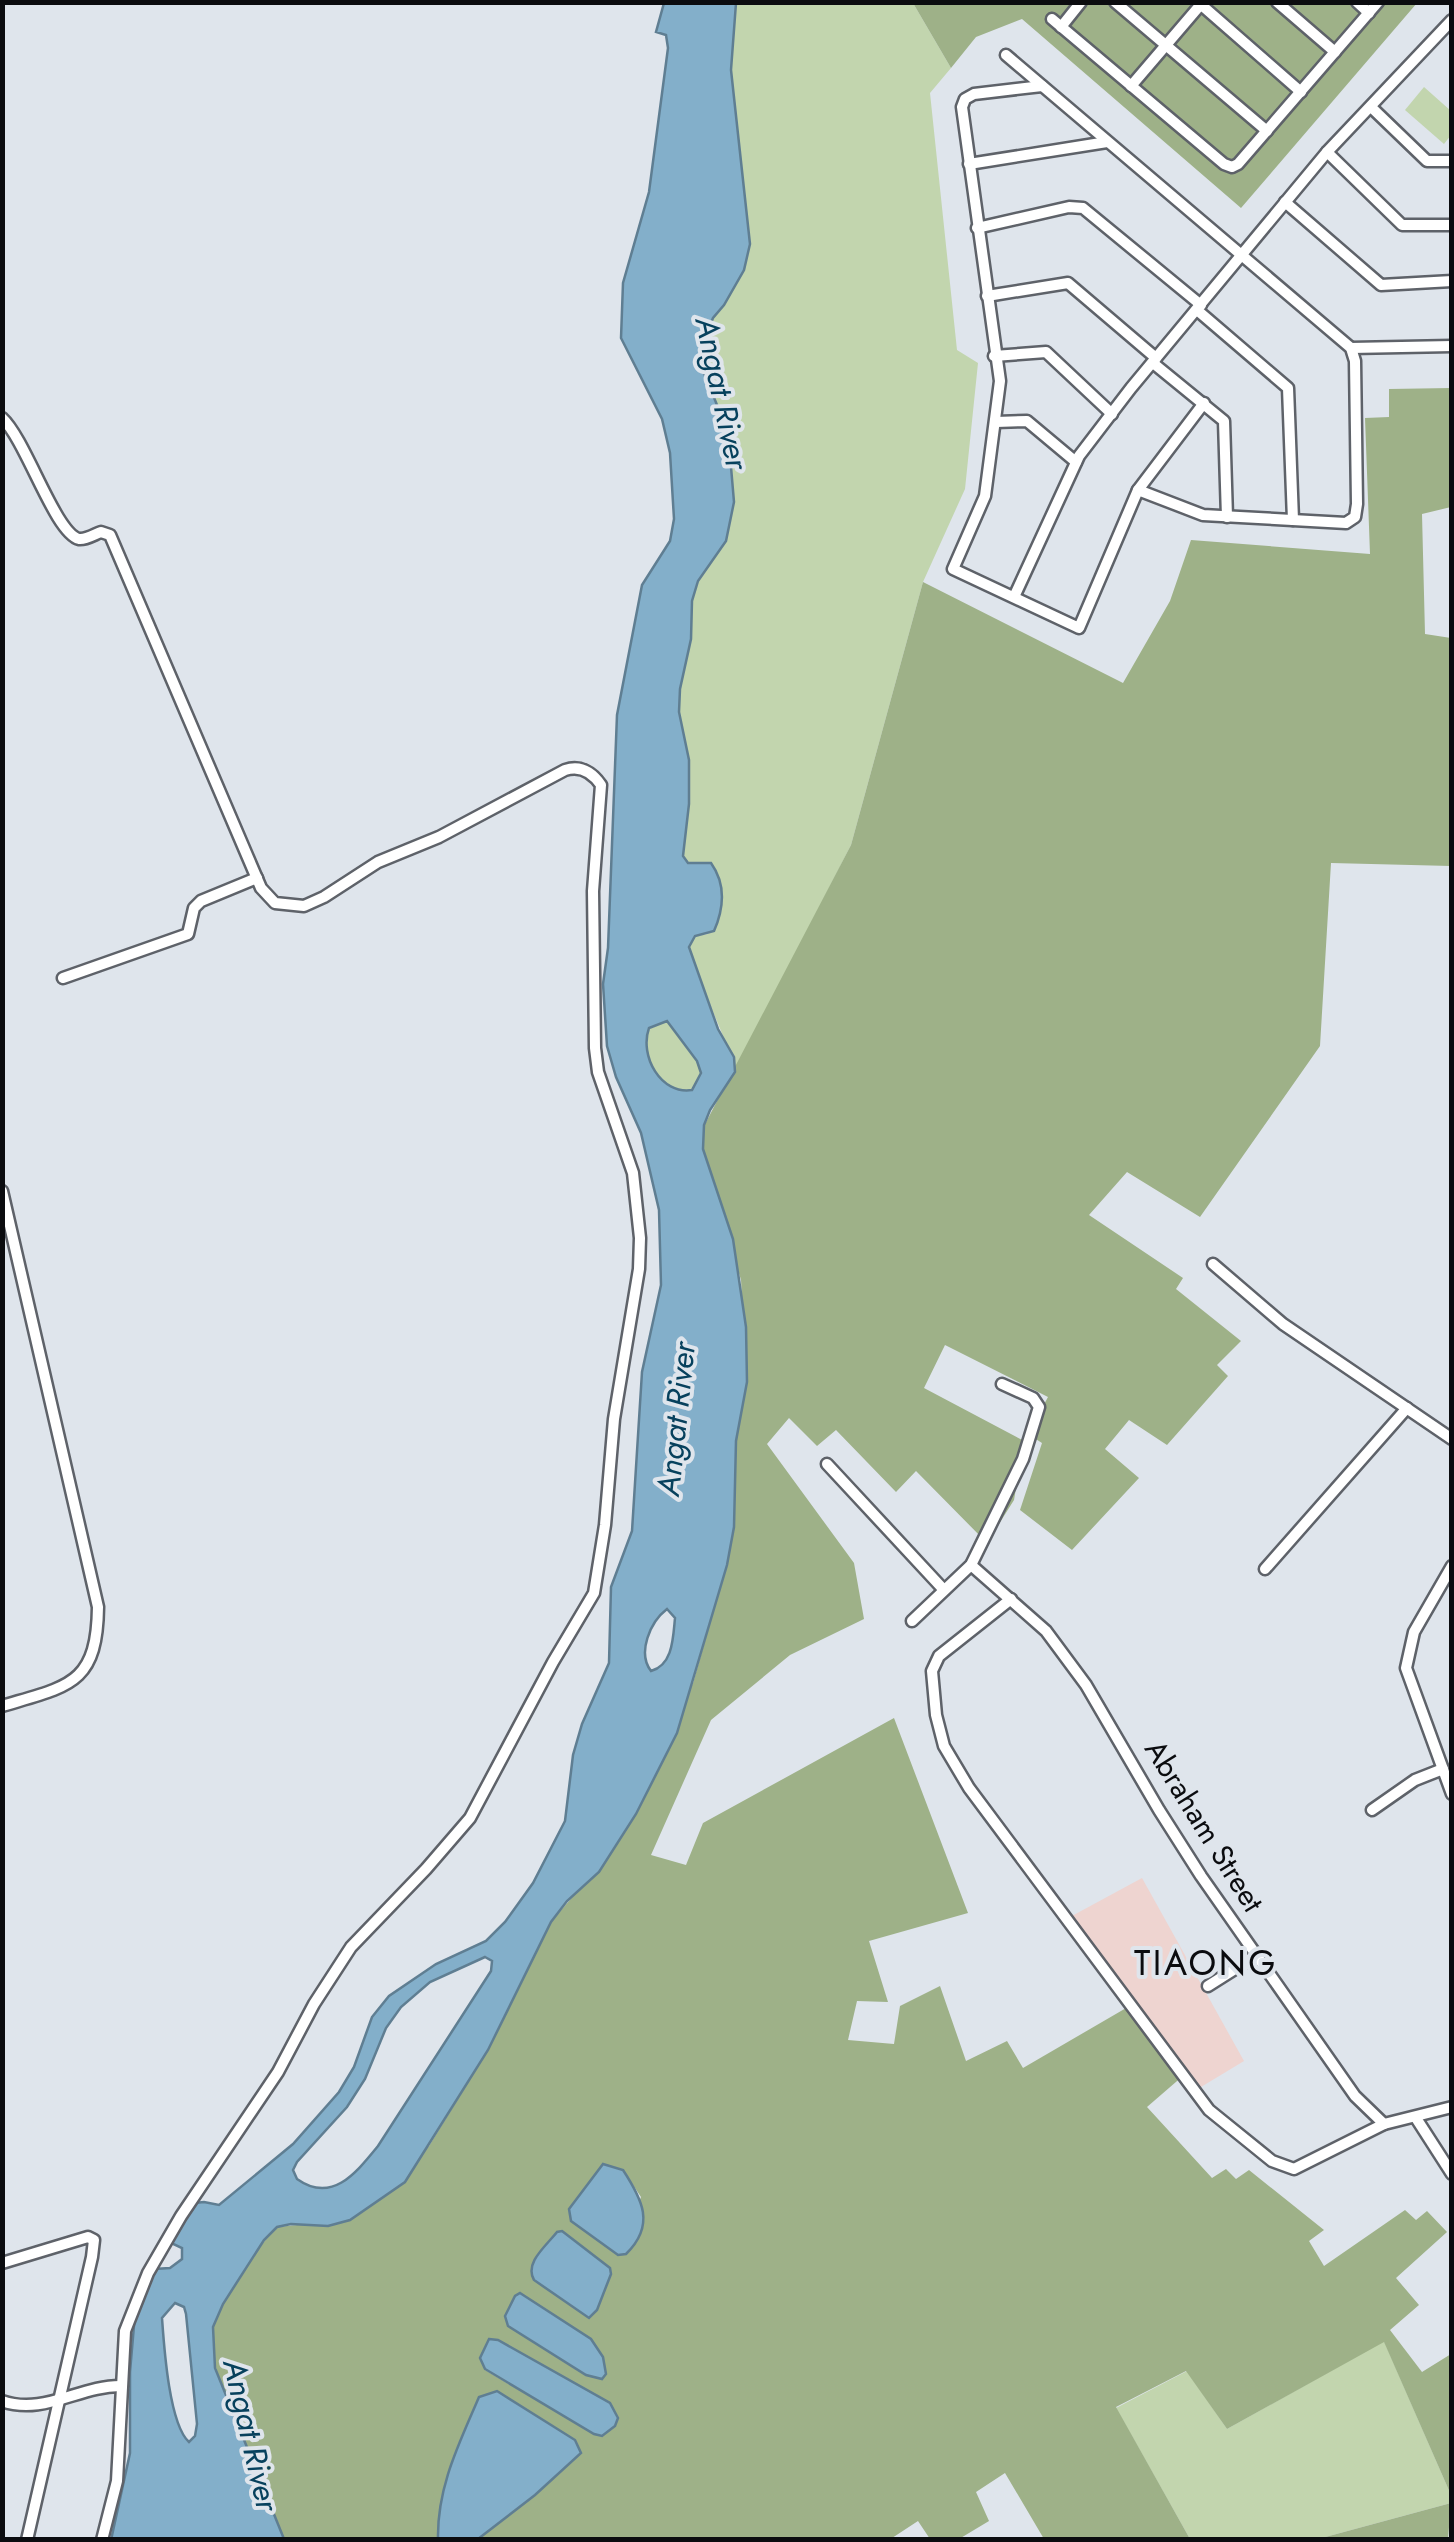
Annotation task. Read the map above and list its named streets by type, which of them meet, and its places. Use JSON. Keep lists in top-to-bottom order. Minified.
{"streets":{"street":["Abraham Street"]},"districts":["TIAONG"],"water":["Angat River"]}
